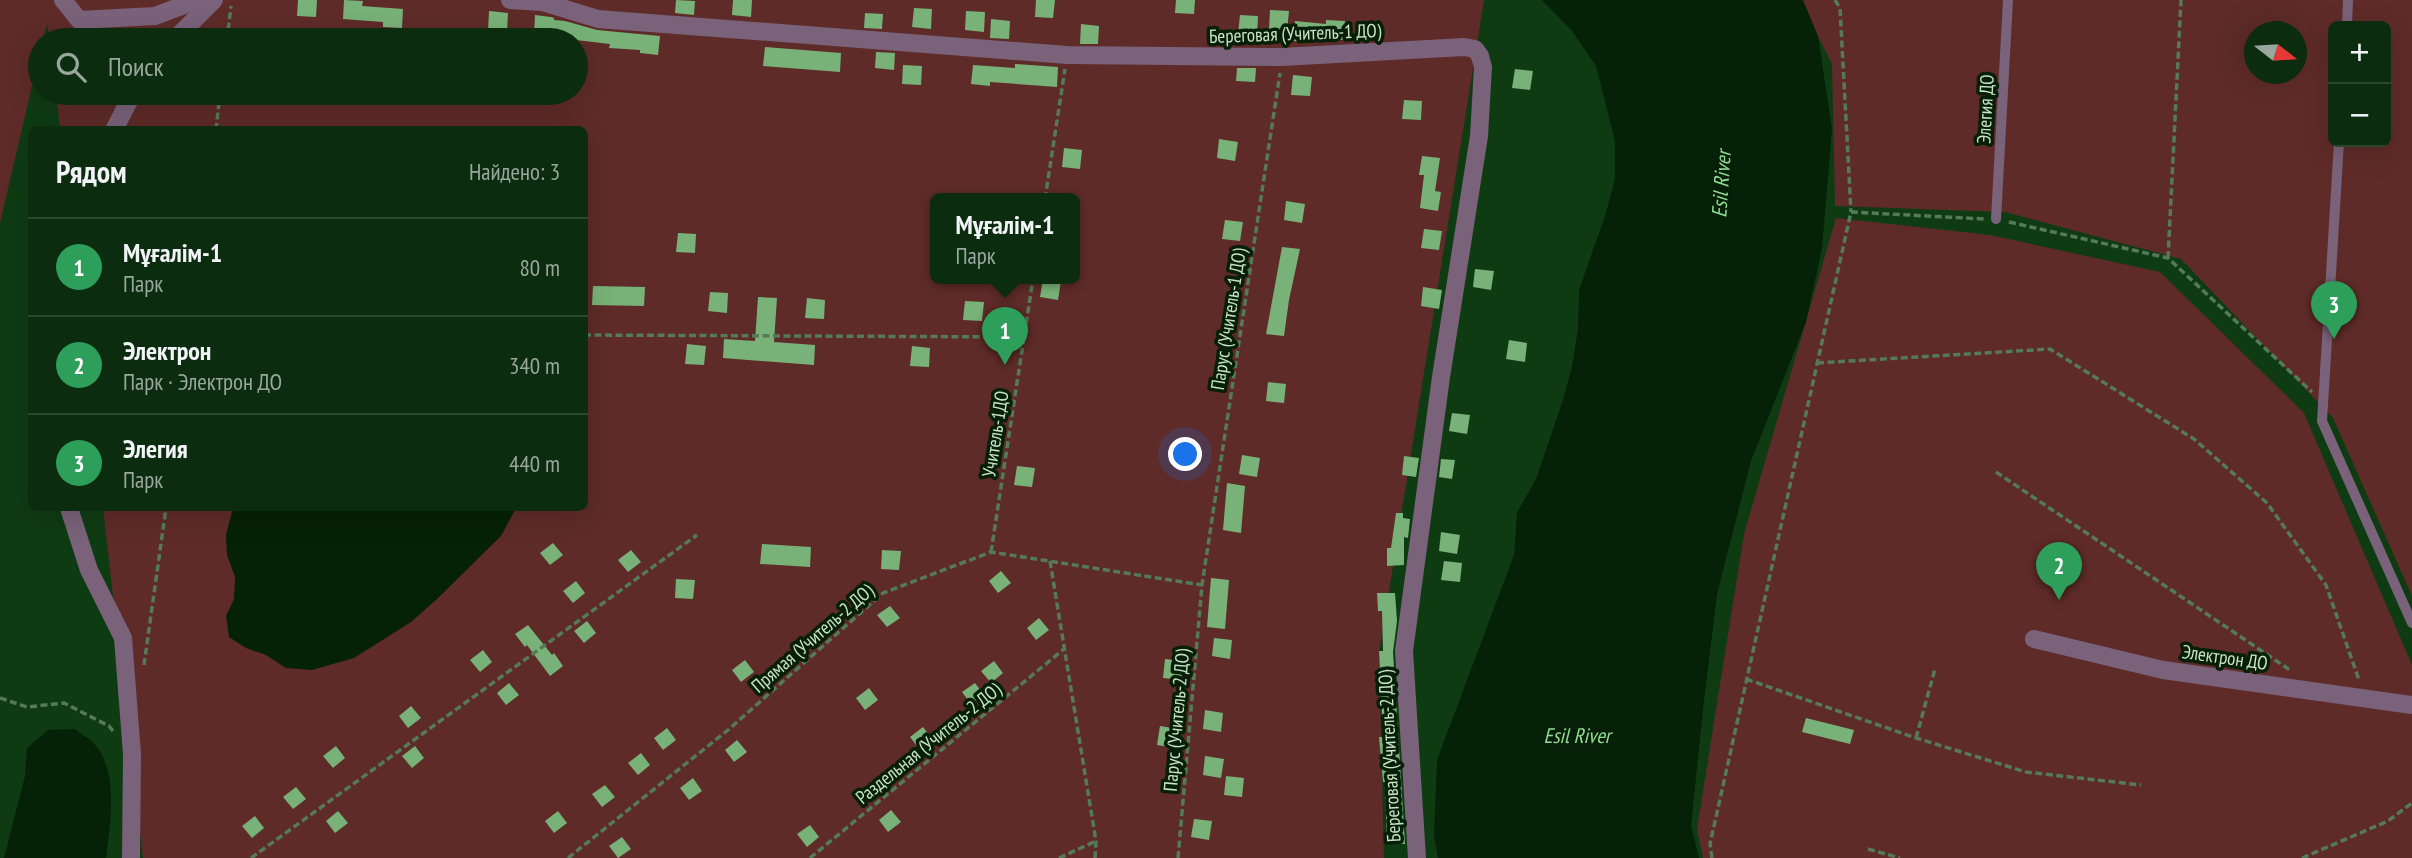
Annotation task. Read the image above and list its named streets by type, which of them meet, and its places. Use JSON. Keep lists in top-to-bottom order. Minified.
{"streets":{"street":["Береговая (Учитель-1 ДО)","Электрон ДО","Береговая (Учитель-2 ДО)"],"lane":["Элегия ДО"],"path":["Парус (Учитель-1 ДО)","Учитель-1ДО","Прямая (Учитель-2 ДО)","Парус (Учитель-2 ДО)","Раздельная (Учитель-2 ДО)"]},"crossings":[["Береговая (Учитель-1 ДО)","Парус (Учитель-1 ДО)"],["Береговая (Учитель-1 ДО)","Береговая (Учитель-2 ДО)"],["Парус (Учитель-1 ДО)","Прямая (Учитель-2 ДО)"],["Парус (Учитель-1 ДО)","Парус (Учитель-2 ДО)"],["Учитель-1ДО","Прямая (Учитель-2 ДО)"],["Прямая (Учитель-2 ДО)","Парус (Учитель-2 ДО)"]],"water":["Esil River"],"north":"right","page":{"map_buttons":["+","−"],"search":"Поиск","heading":["Рядом","Найдено: 3"],"popup":["Мұғалім-1","Парк"],"list":[{"mark":"1","name":"Мұғалім-1","note":"Парк","value":"80 m"},{"mark":"2","name":"Электрон","note":"Парк · Электрон ДО","value":"340 m"},{"mark":"3","name":"Элегия","note":"Парк","value":"440 m"}],"pins":["3","1","2"]}}
